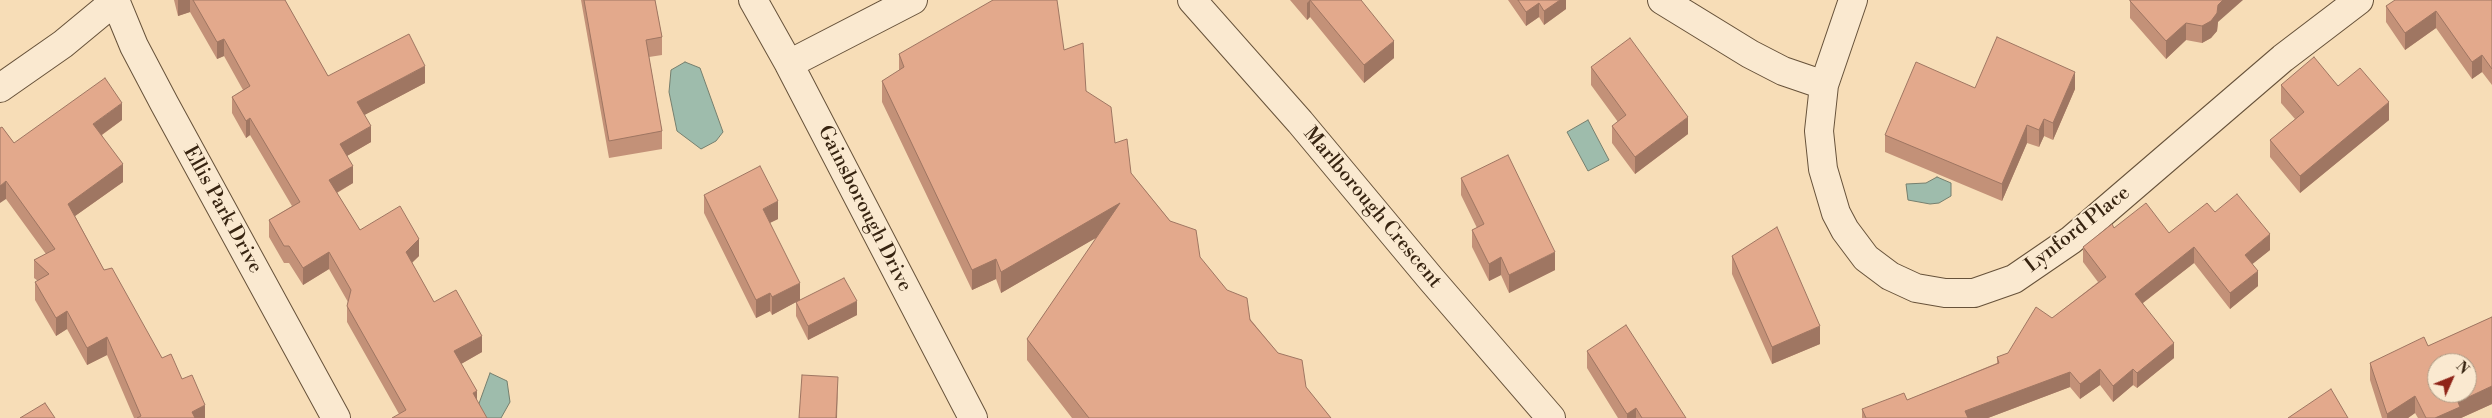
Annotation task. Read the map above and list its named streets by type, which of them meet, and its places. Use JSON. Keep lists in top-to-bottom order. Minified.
{"streets":{"street":["Marlborough Crescent","Gainsborough Drive","Ellis Park Drive","Lynford Place"]},"north":"top right"}
